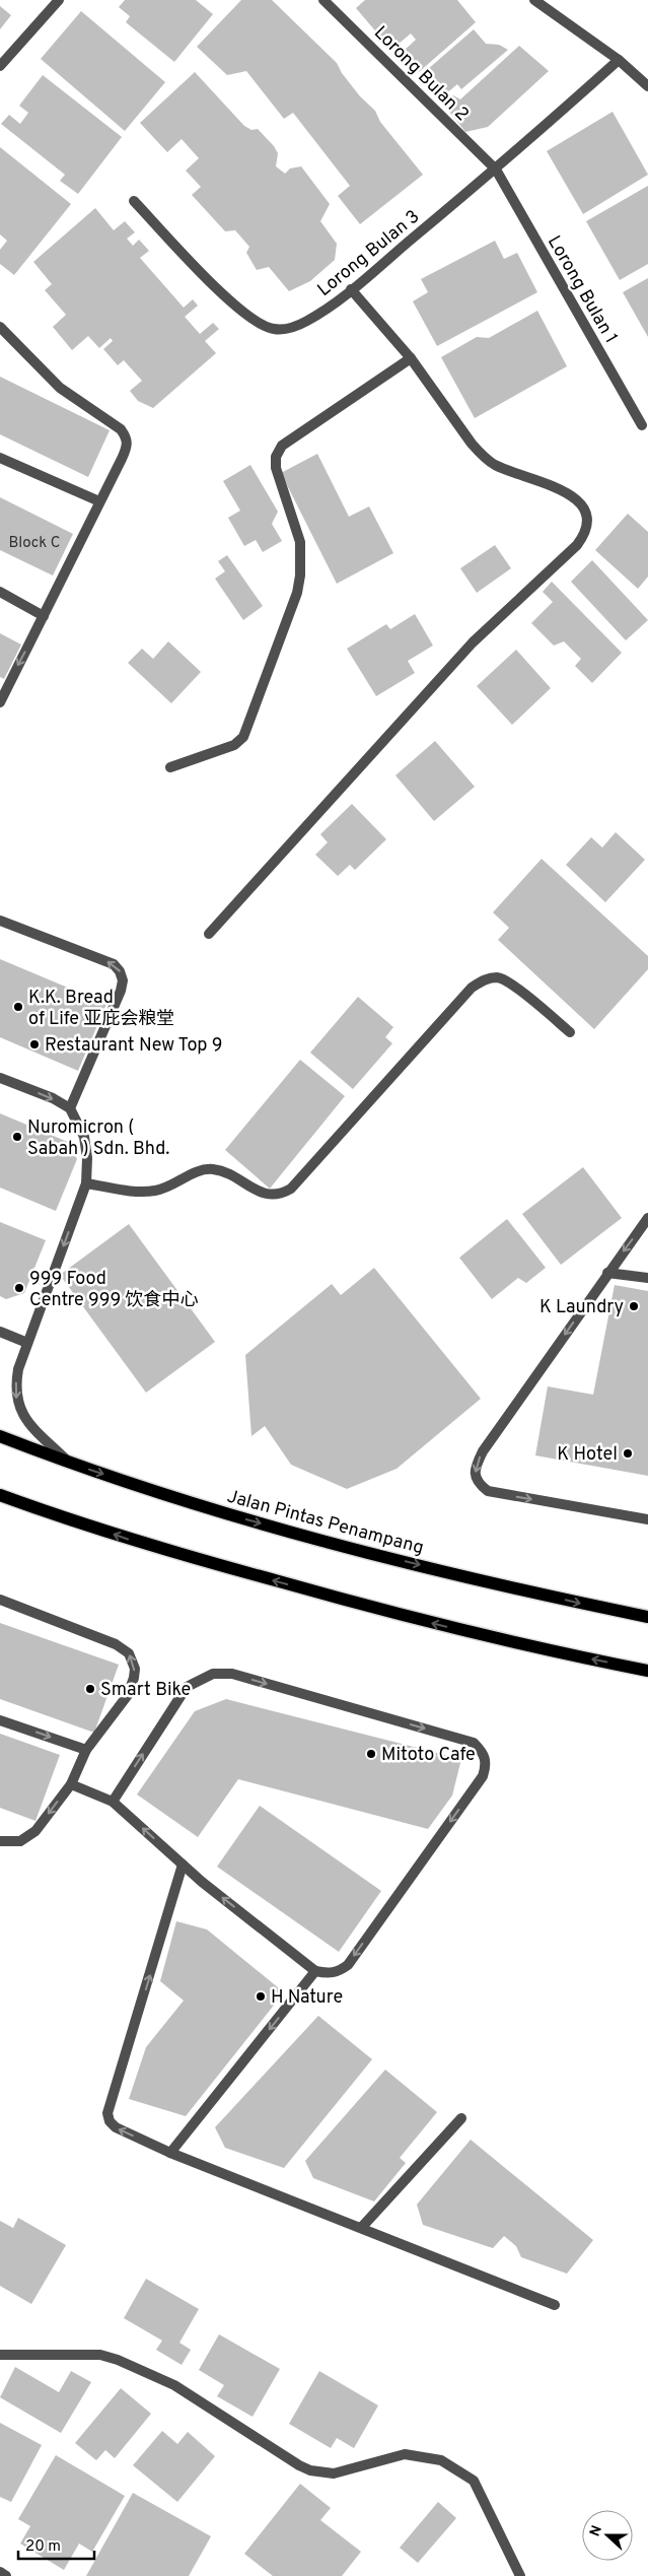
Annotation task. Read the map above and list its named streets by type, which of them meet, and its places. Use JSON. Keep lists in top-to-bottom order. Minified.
{"streets":{"main road":["Jalan Pintas Penampang"],"street":["Lorong Bulan 2","Lorong Bulan 3","Lorong Bulan 1"]},"crossings":[["Lorong Bulan 2","Lorong Bulan 3"],["Lorong Bulan 2","Lorong Bulan 1"],["Lorong Bulan 3","Lorong Bulan 1"]],"places":["K.K. Bread of Life 亚庇会粮堂","Restaurant New Top 9","Nuromicron ( Sabah ) Sdn. Bhd.","999 Food Centre 999 饮食中心","K Laundry","K Hotel","Smart Bike","Mitoto Cafe","H Nature"],"house_numbers":["Block C"],"scale_bar":"20 m","north":"left"}
